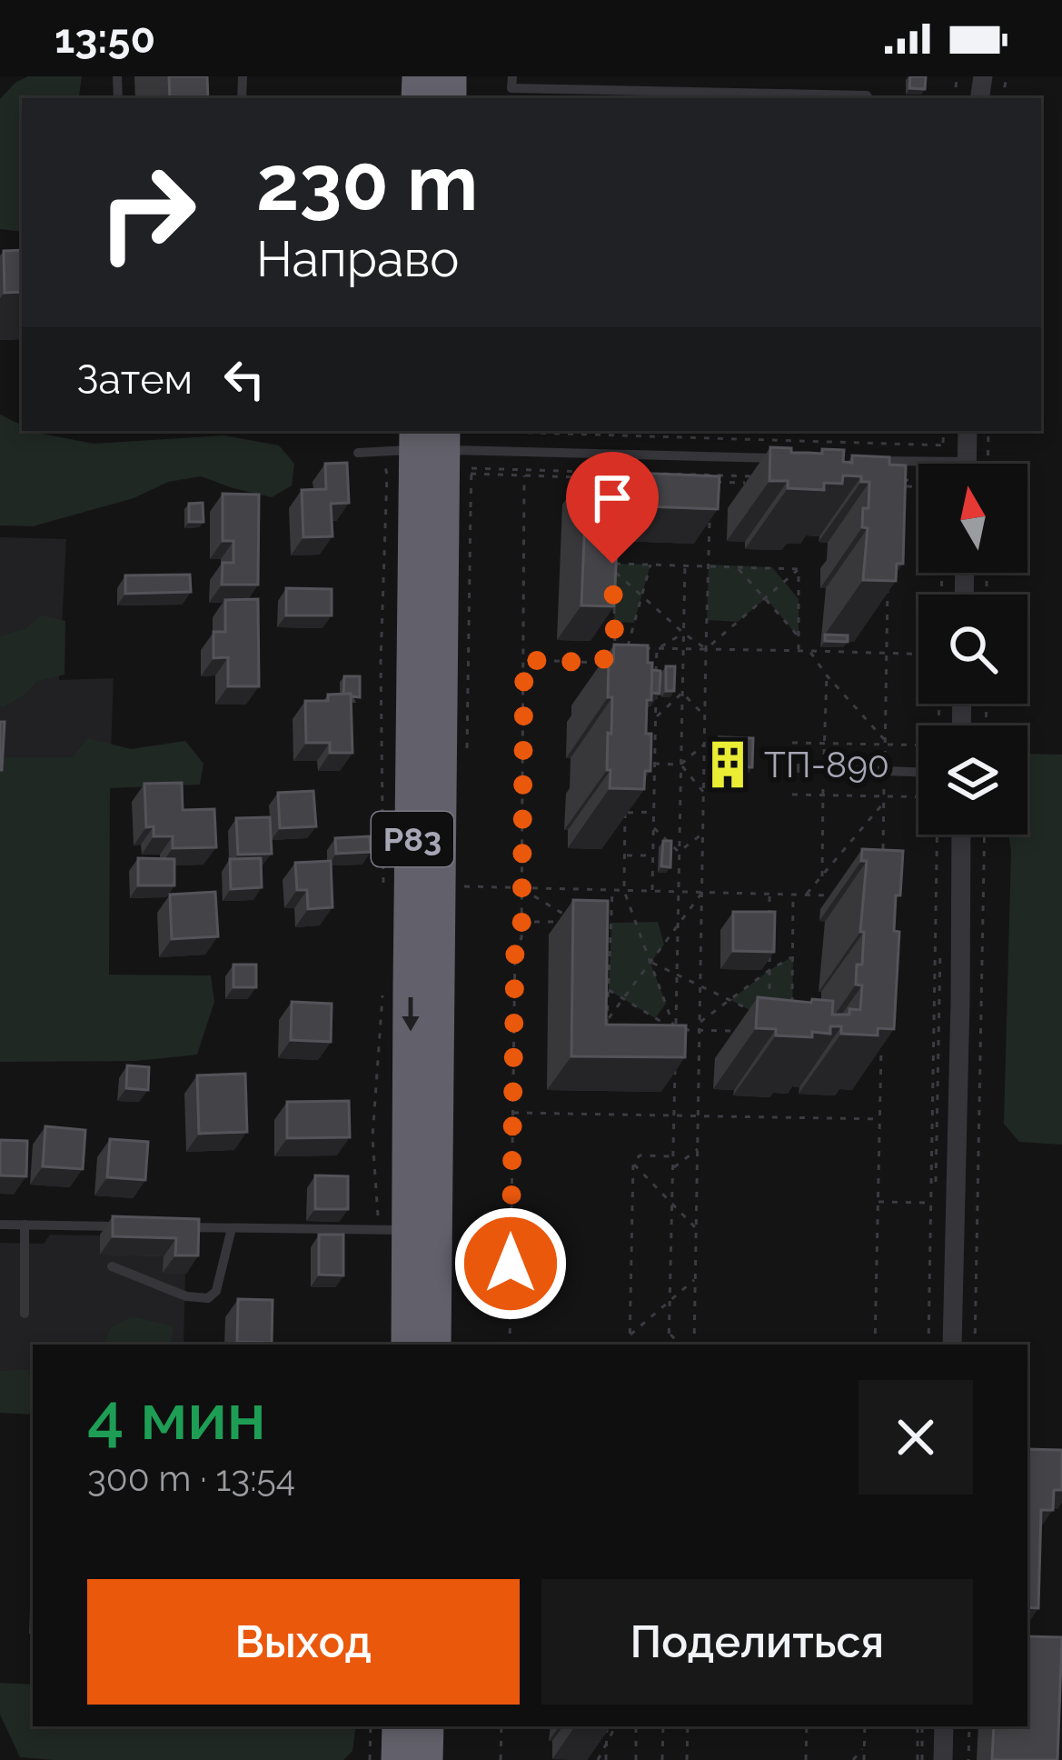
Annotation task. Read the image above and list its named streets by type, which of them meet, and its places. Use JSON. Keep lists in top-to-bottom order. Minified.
{"streets":{"highway":["Р83"]},"places":{"building":["ТП-890"]},"north":"top","page":{"status":"13:50","turn":["230 m","Направо"],"then":"Затем","heading":["4 мин","300 m · 13:54"],"buttons":["Выход","Поделиться"]}}
